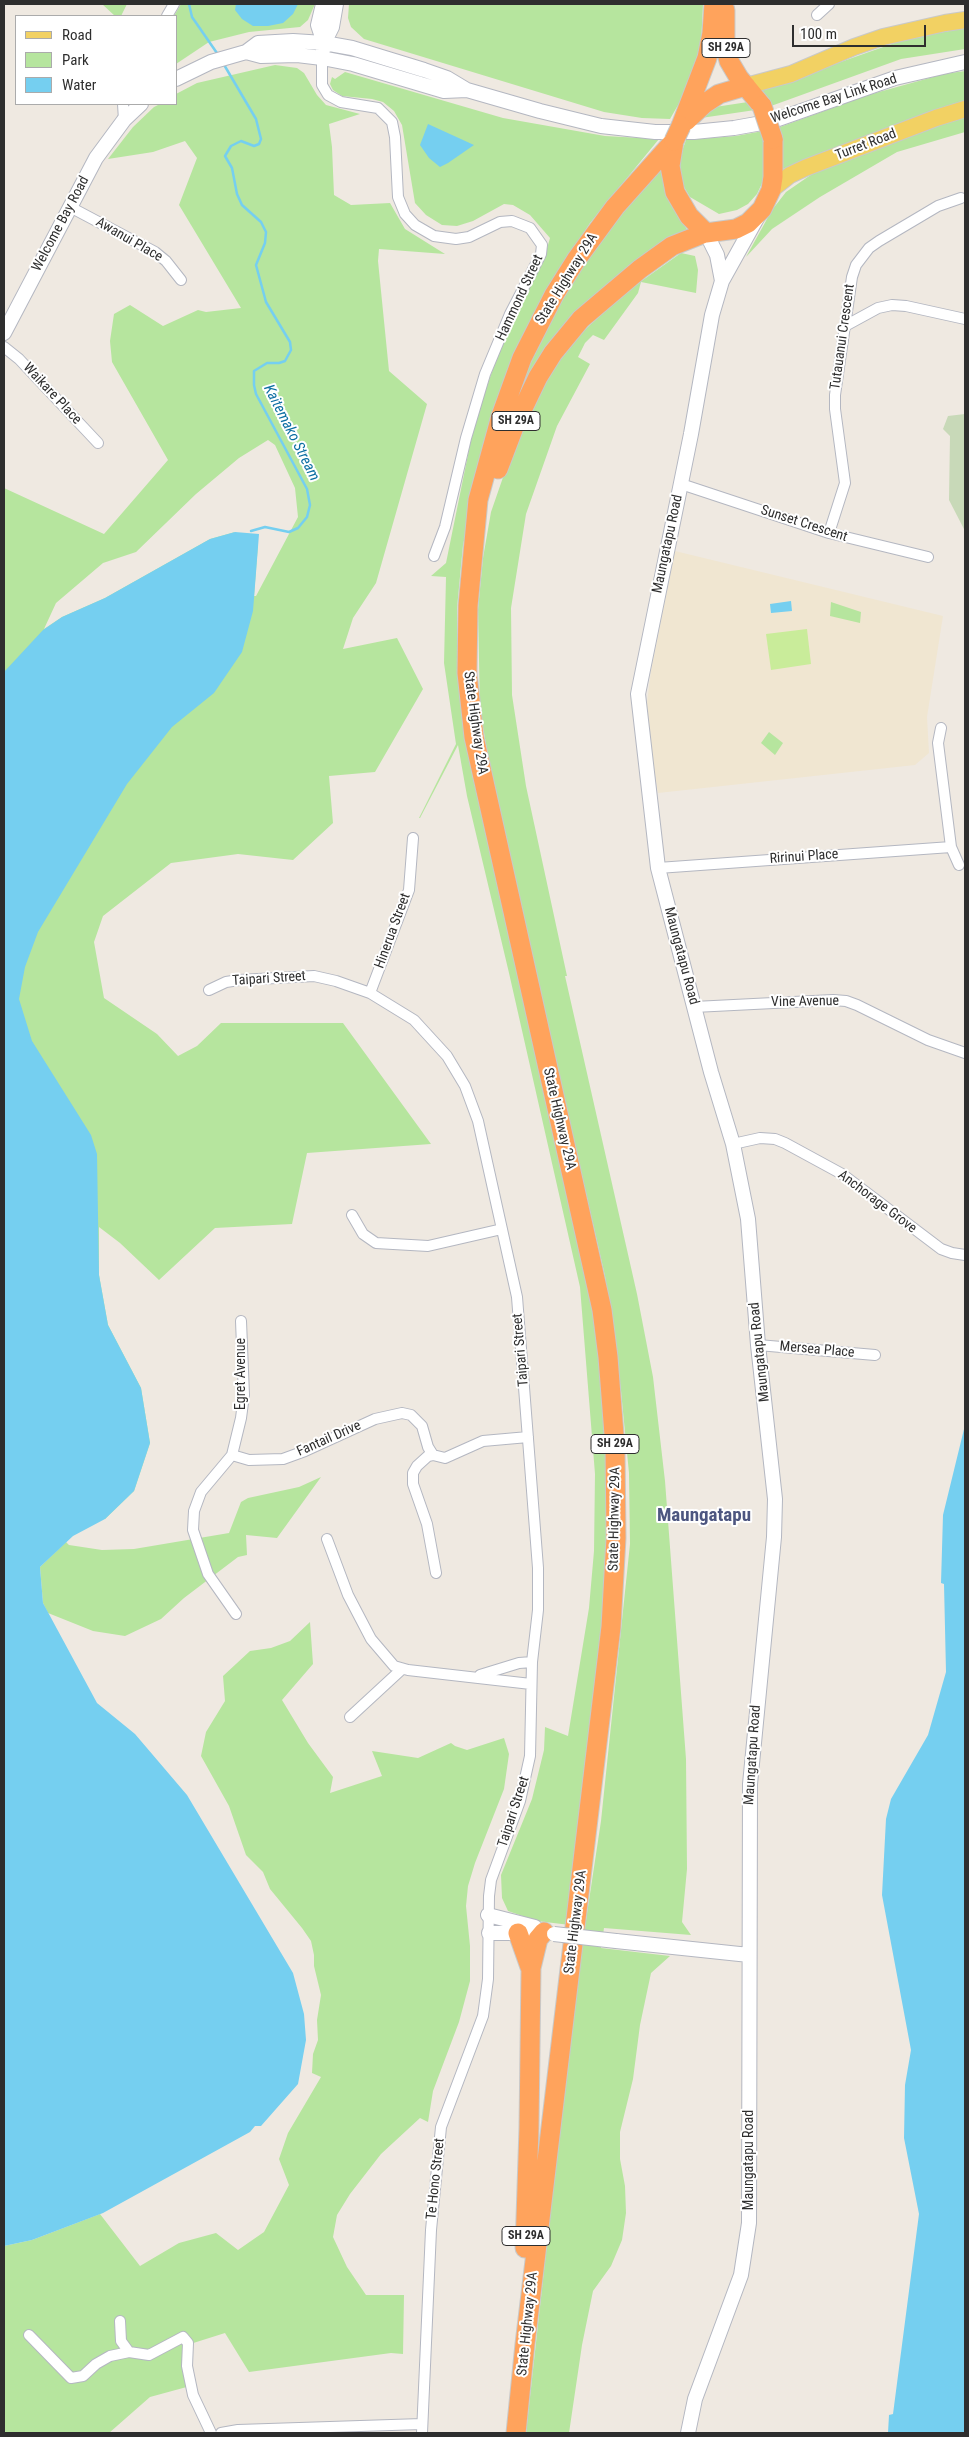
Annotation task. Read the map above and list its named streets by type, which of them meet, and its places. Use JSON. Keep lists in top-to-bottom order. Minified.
{"streets":{"highway":["SH 29A","State Highway 29A"],"main road":["Turret Road"],"street":["Welcome Bay Link Road","Welcome Bay Road","Awanui Place","Hammond Street","Tutauanui Crescent","Waikare Place","Sunset Crescent","Maungatapu Road","Ririnui Place","Hinerua Street","Taipari Street","Vine Avenue","Anchorage Grove","Mersea Place","Egret Avenue","Fantail Drive","Te Hono Street"]},"crossings":[["SH 29A","Turret Road"],["SH 29A","State Highway 29A"],["SH 29A","Maungatapu Road"],["Welcome Bay Link Road","Hammond Street"],["Turret Road","State Highway 29A"],["Turret Road","Maungatapu Road"],["Welcome Bay Road","Awanui Place"],["State Highway 29A","Maungatapu Road"],["Tutauanui Crescent","Sunset Crescent"],["Sunset Crescent","Maungatapu Road"],["Maungatapu Road","Ririnui Place"],["Maungatapu Road","Vine Avenue"],["Maungatapu Road","Anchorage Grove"],["Maungatapu Road","Mersea Place"],["Hinerua Street","Taipari Street"],["Taipari Street","Te Hono Street"],["Egret Avenue","Fantail Drive"]],"districts":["Maungatapu"],"water":["Kaitemako Stream"],"legend":["Road","Park","Water"],"scale_bar":"100 m"}
